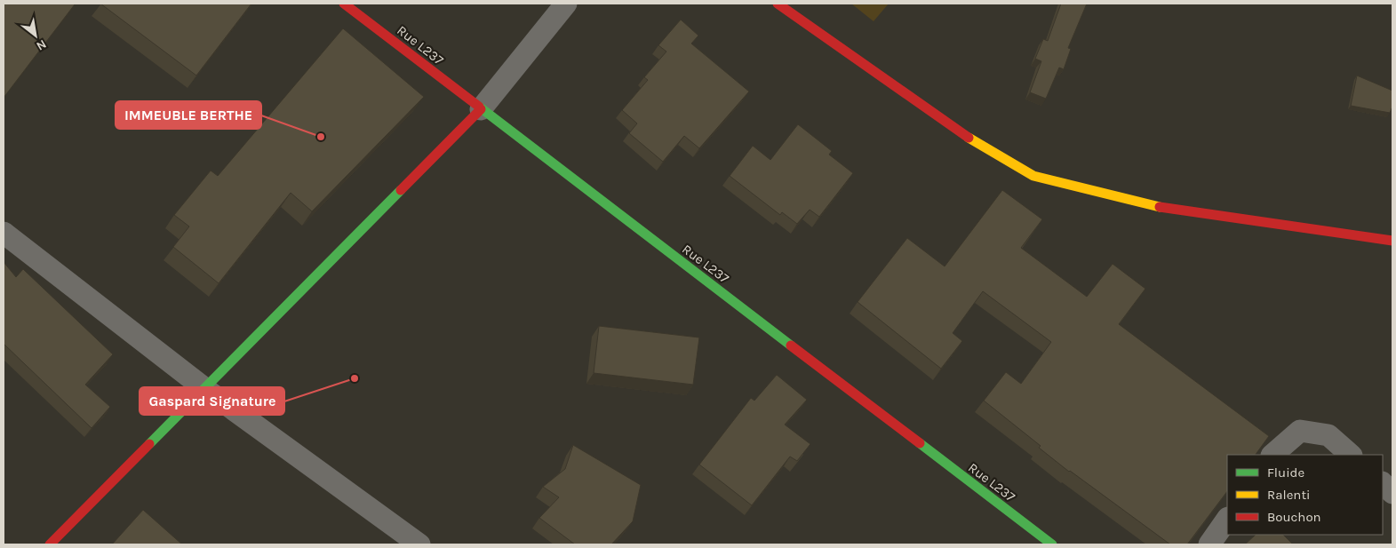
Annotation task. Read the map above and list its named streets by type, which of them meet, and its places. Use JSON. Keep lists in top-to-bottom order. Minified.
{"streets":{"street":["Rue L237"]},"places":["IMMEUBLE BERTHE","Gaspard Signature"],"legend":["Fluide","Ralenti","Bouchon"],"north":"bottom right"}
